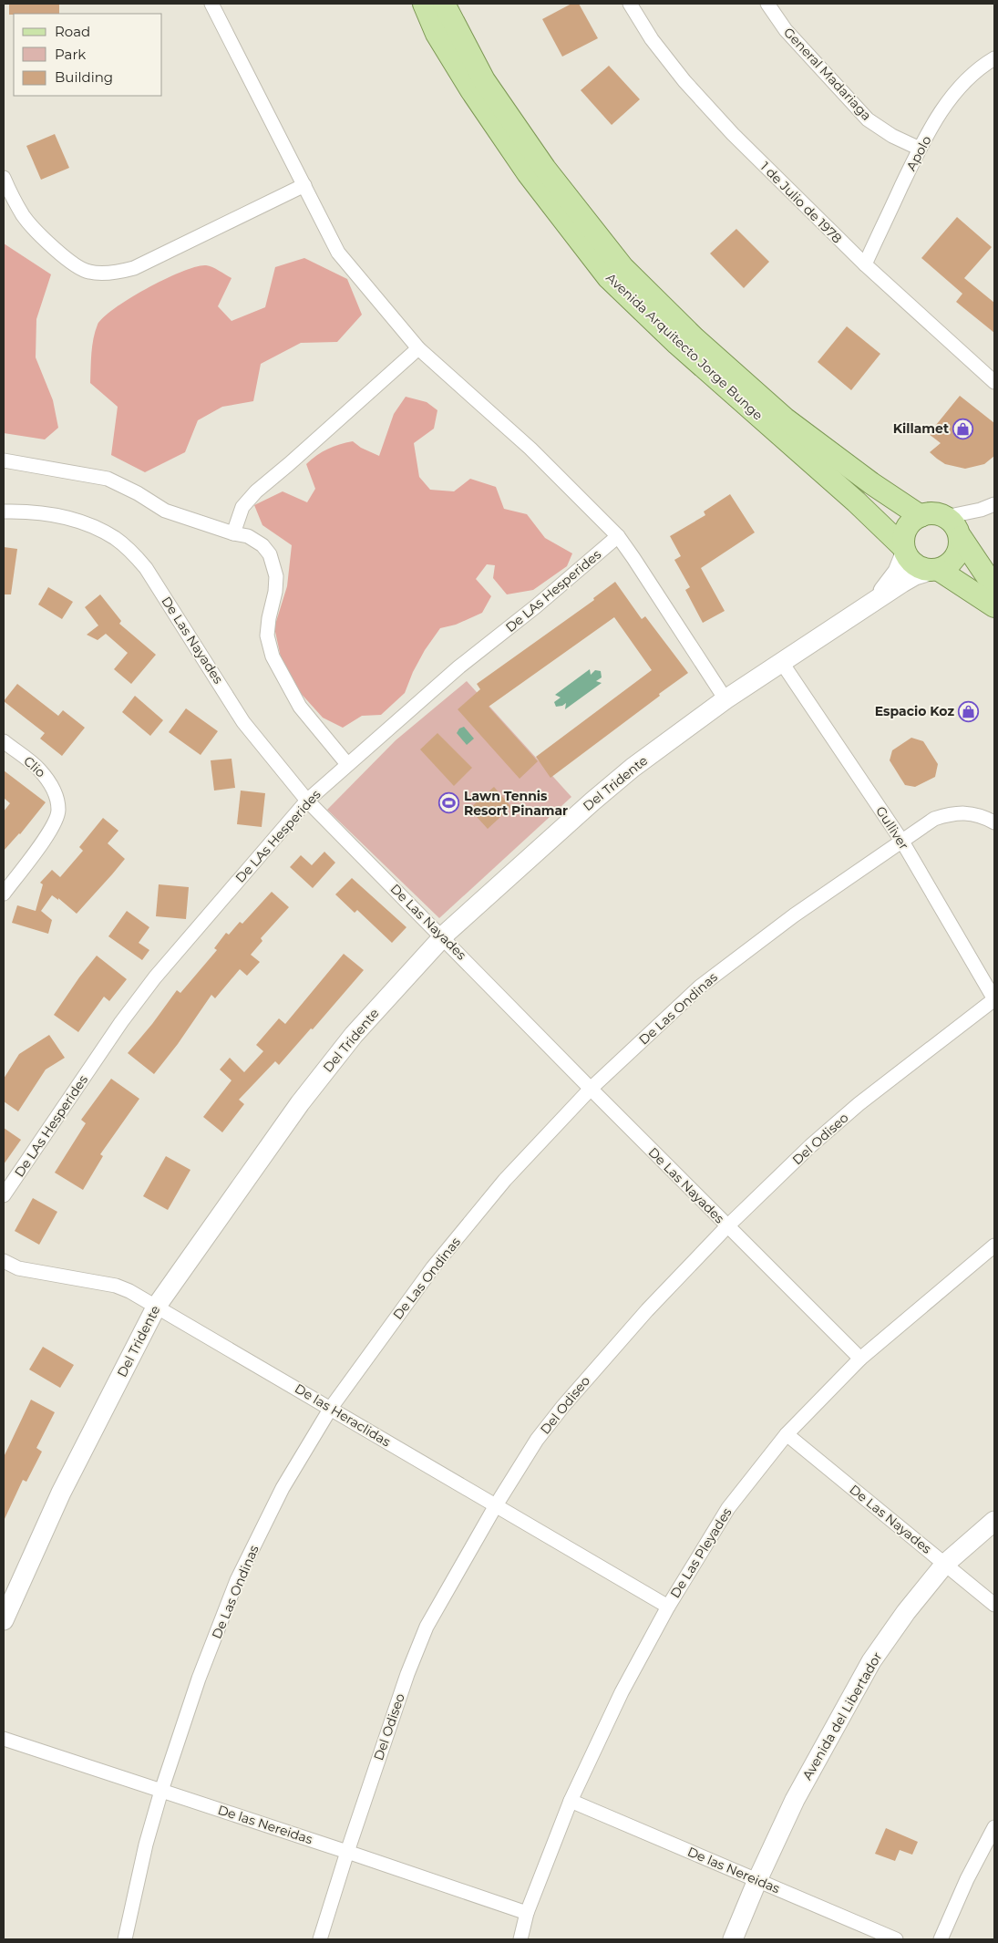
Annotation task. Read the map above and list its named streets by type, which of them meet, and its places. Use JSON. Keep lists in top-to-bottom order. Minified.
{"streets":{"main road":["Avenida Arquitecto Jorge Bunge","Del Tridente","Avenida del Libertador"],"street":["General Madariaga","Apolo","1 de Julio de 1978","De LAs Hesperides","De Las Nayades","Clio","Gulliver","De Las Ondinas","Del Odiseo","De las Heraclidas","De Las Pleyades","De las Nereidas"]},"crossings":[["General Madariaga","Apolo"],["Apolo","1 de Julio de 1978"],["Avenida Arquitecto Jorge Bunge","Del Tridente"],["De LAs Hesperides","De Las Nayades"],["De Las Nayades","Del Tridente"],["De Las Nayades","De Las Ondinas"],["De Las Nayades","Del Odiseo"],["De Las Nayades","De Las Pleyades"],["De Las Nayades","Avenida del Libertador"],["Del Tridente","Gulliver"],["Del Tridente","De las Heraclidas"],["Gulliver","De Las Ondinas"],["Gulliver","Del Odiseo"],["De Las Ondinas","De las Heraclidas"],["De Las Ondinas","De las Nereidas"],["Del Odiseo","De las Heraclidas"],["Del Odiseo","De las Nereidas"],["De las Heraclidas","De Las Pleyades"],["De Las Pleyades","De las Nereidas"],["Avenida del Libertador","De las Nereidas"]],"places":{"shop":["Killamet","Espacio Koz"],"sports":["Lawn Tennis Resort Pinamar"]},"legend":["Road","Park","Building"]}
